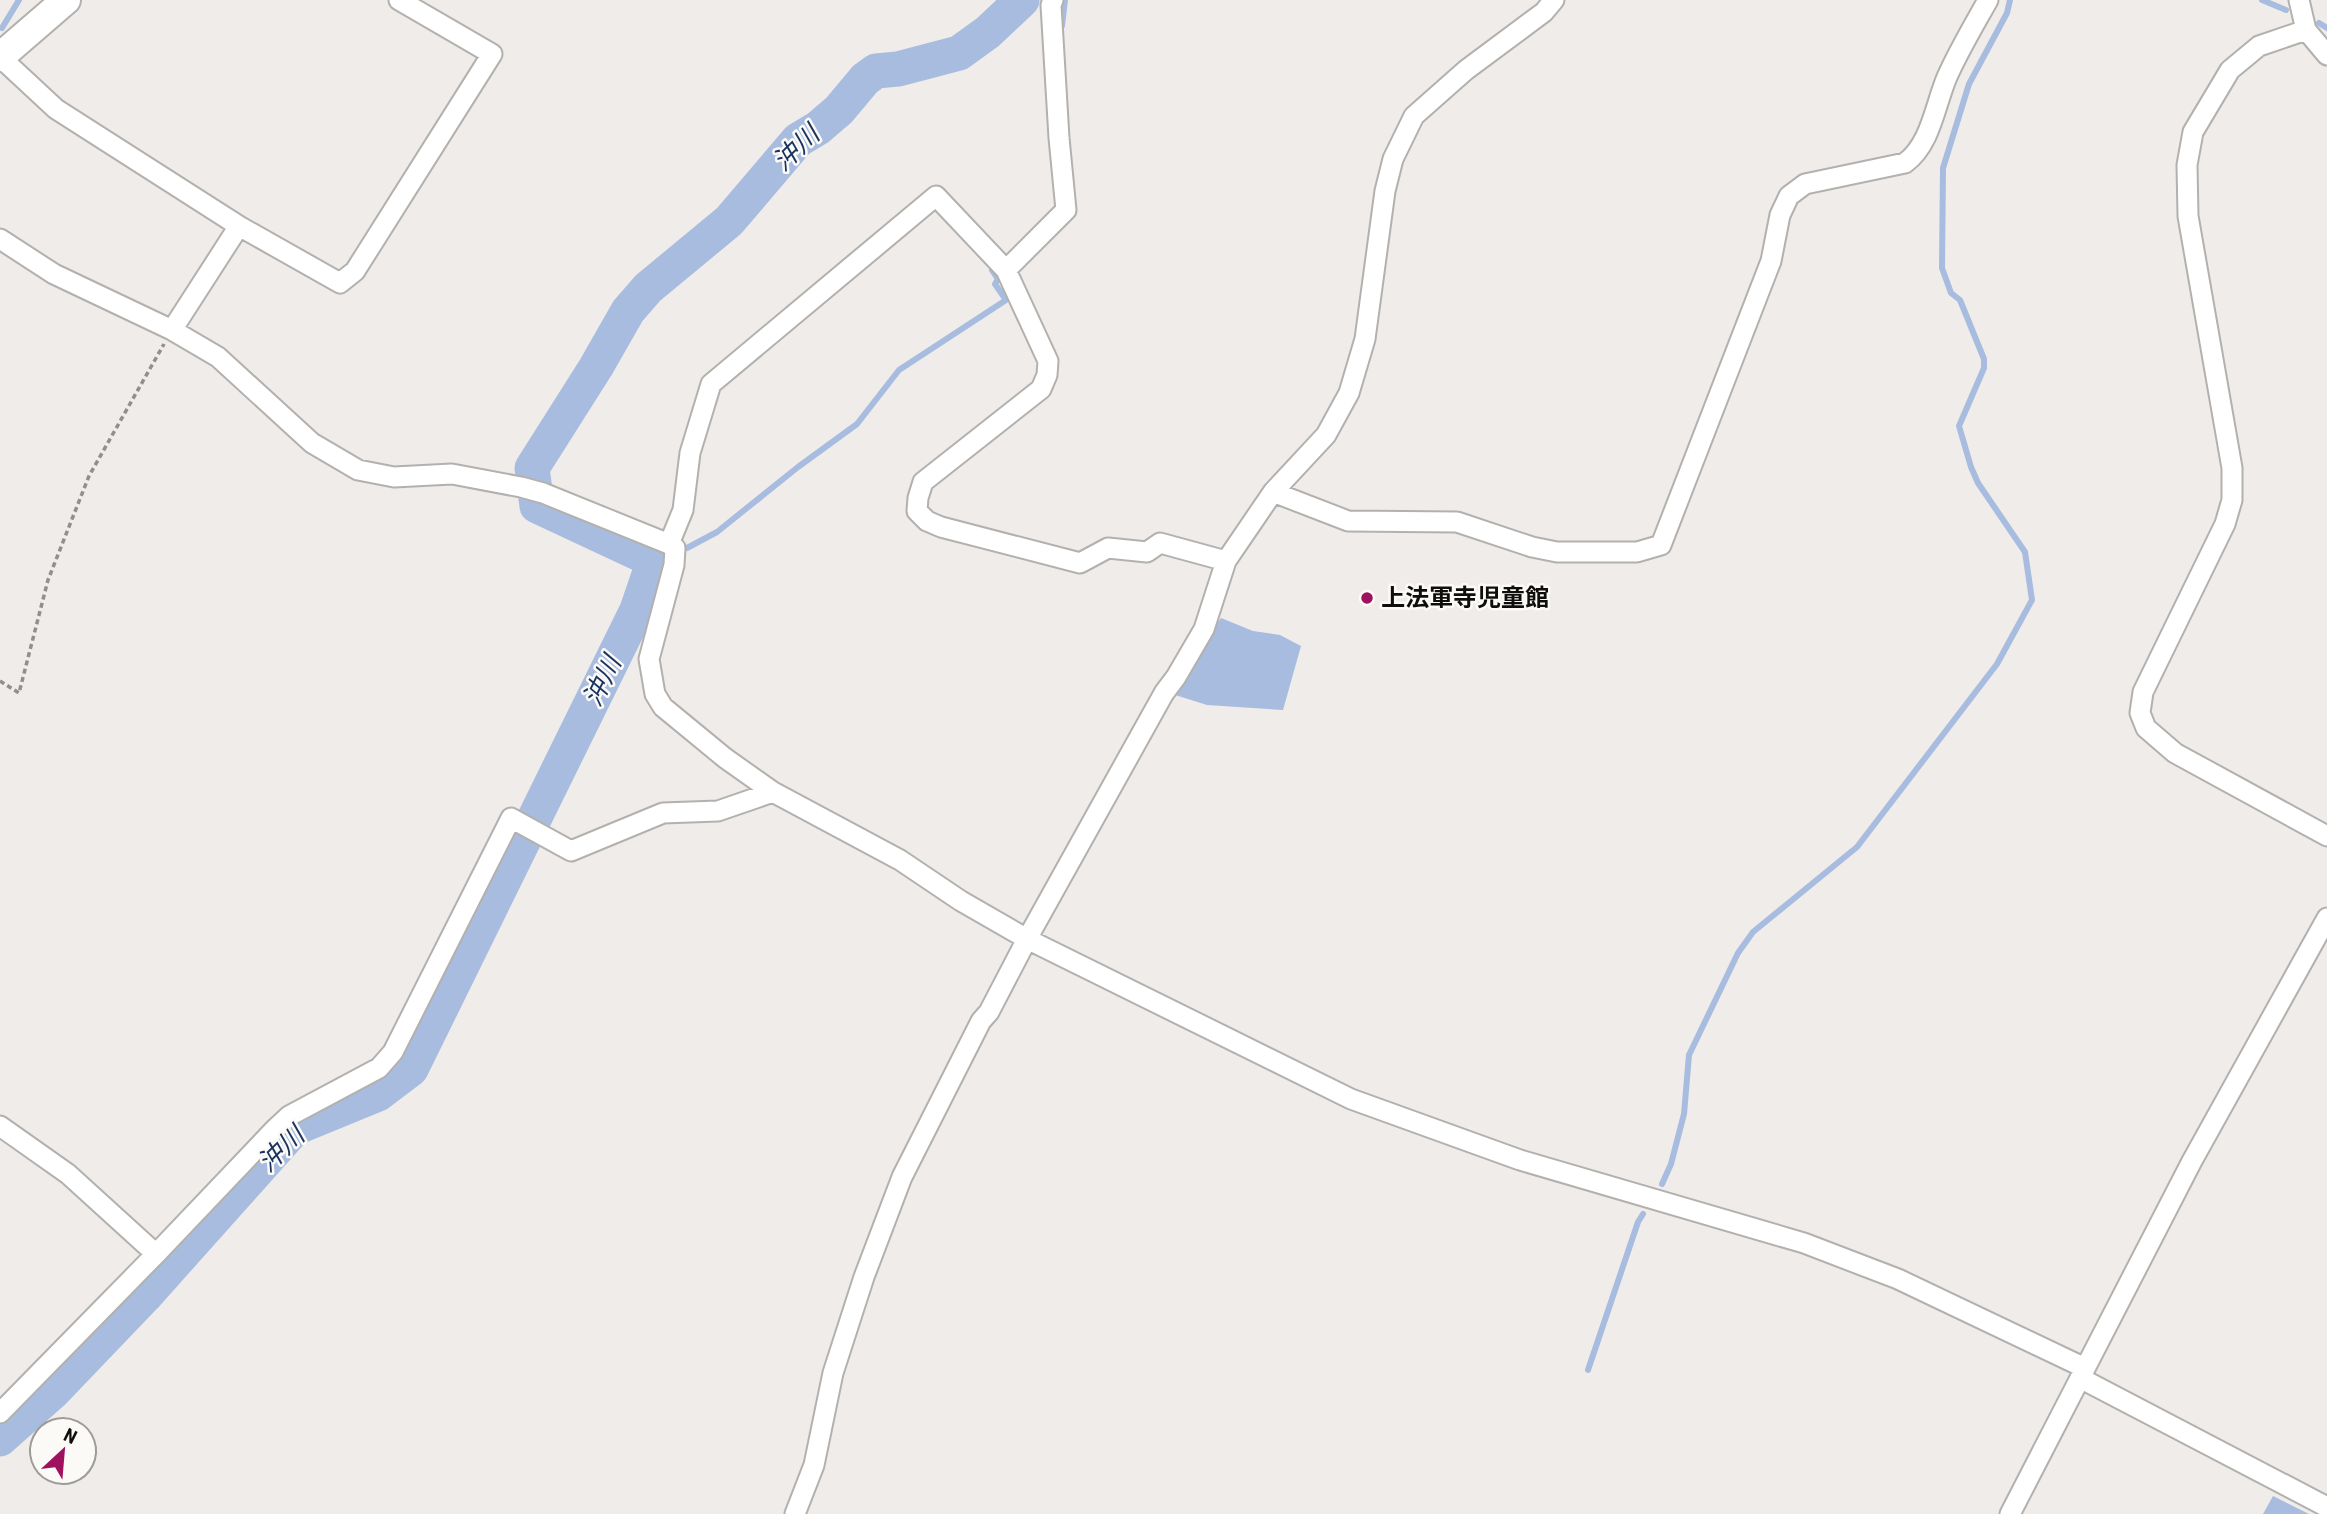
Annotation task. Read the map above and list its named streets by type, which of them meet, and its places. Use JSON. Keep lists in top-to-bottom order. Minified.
{"water":["沖川"],"places":["上法軍寺児童館"],"north":"top right"}
